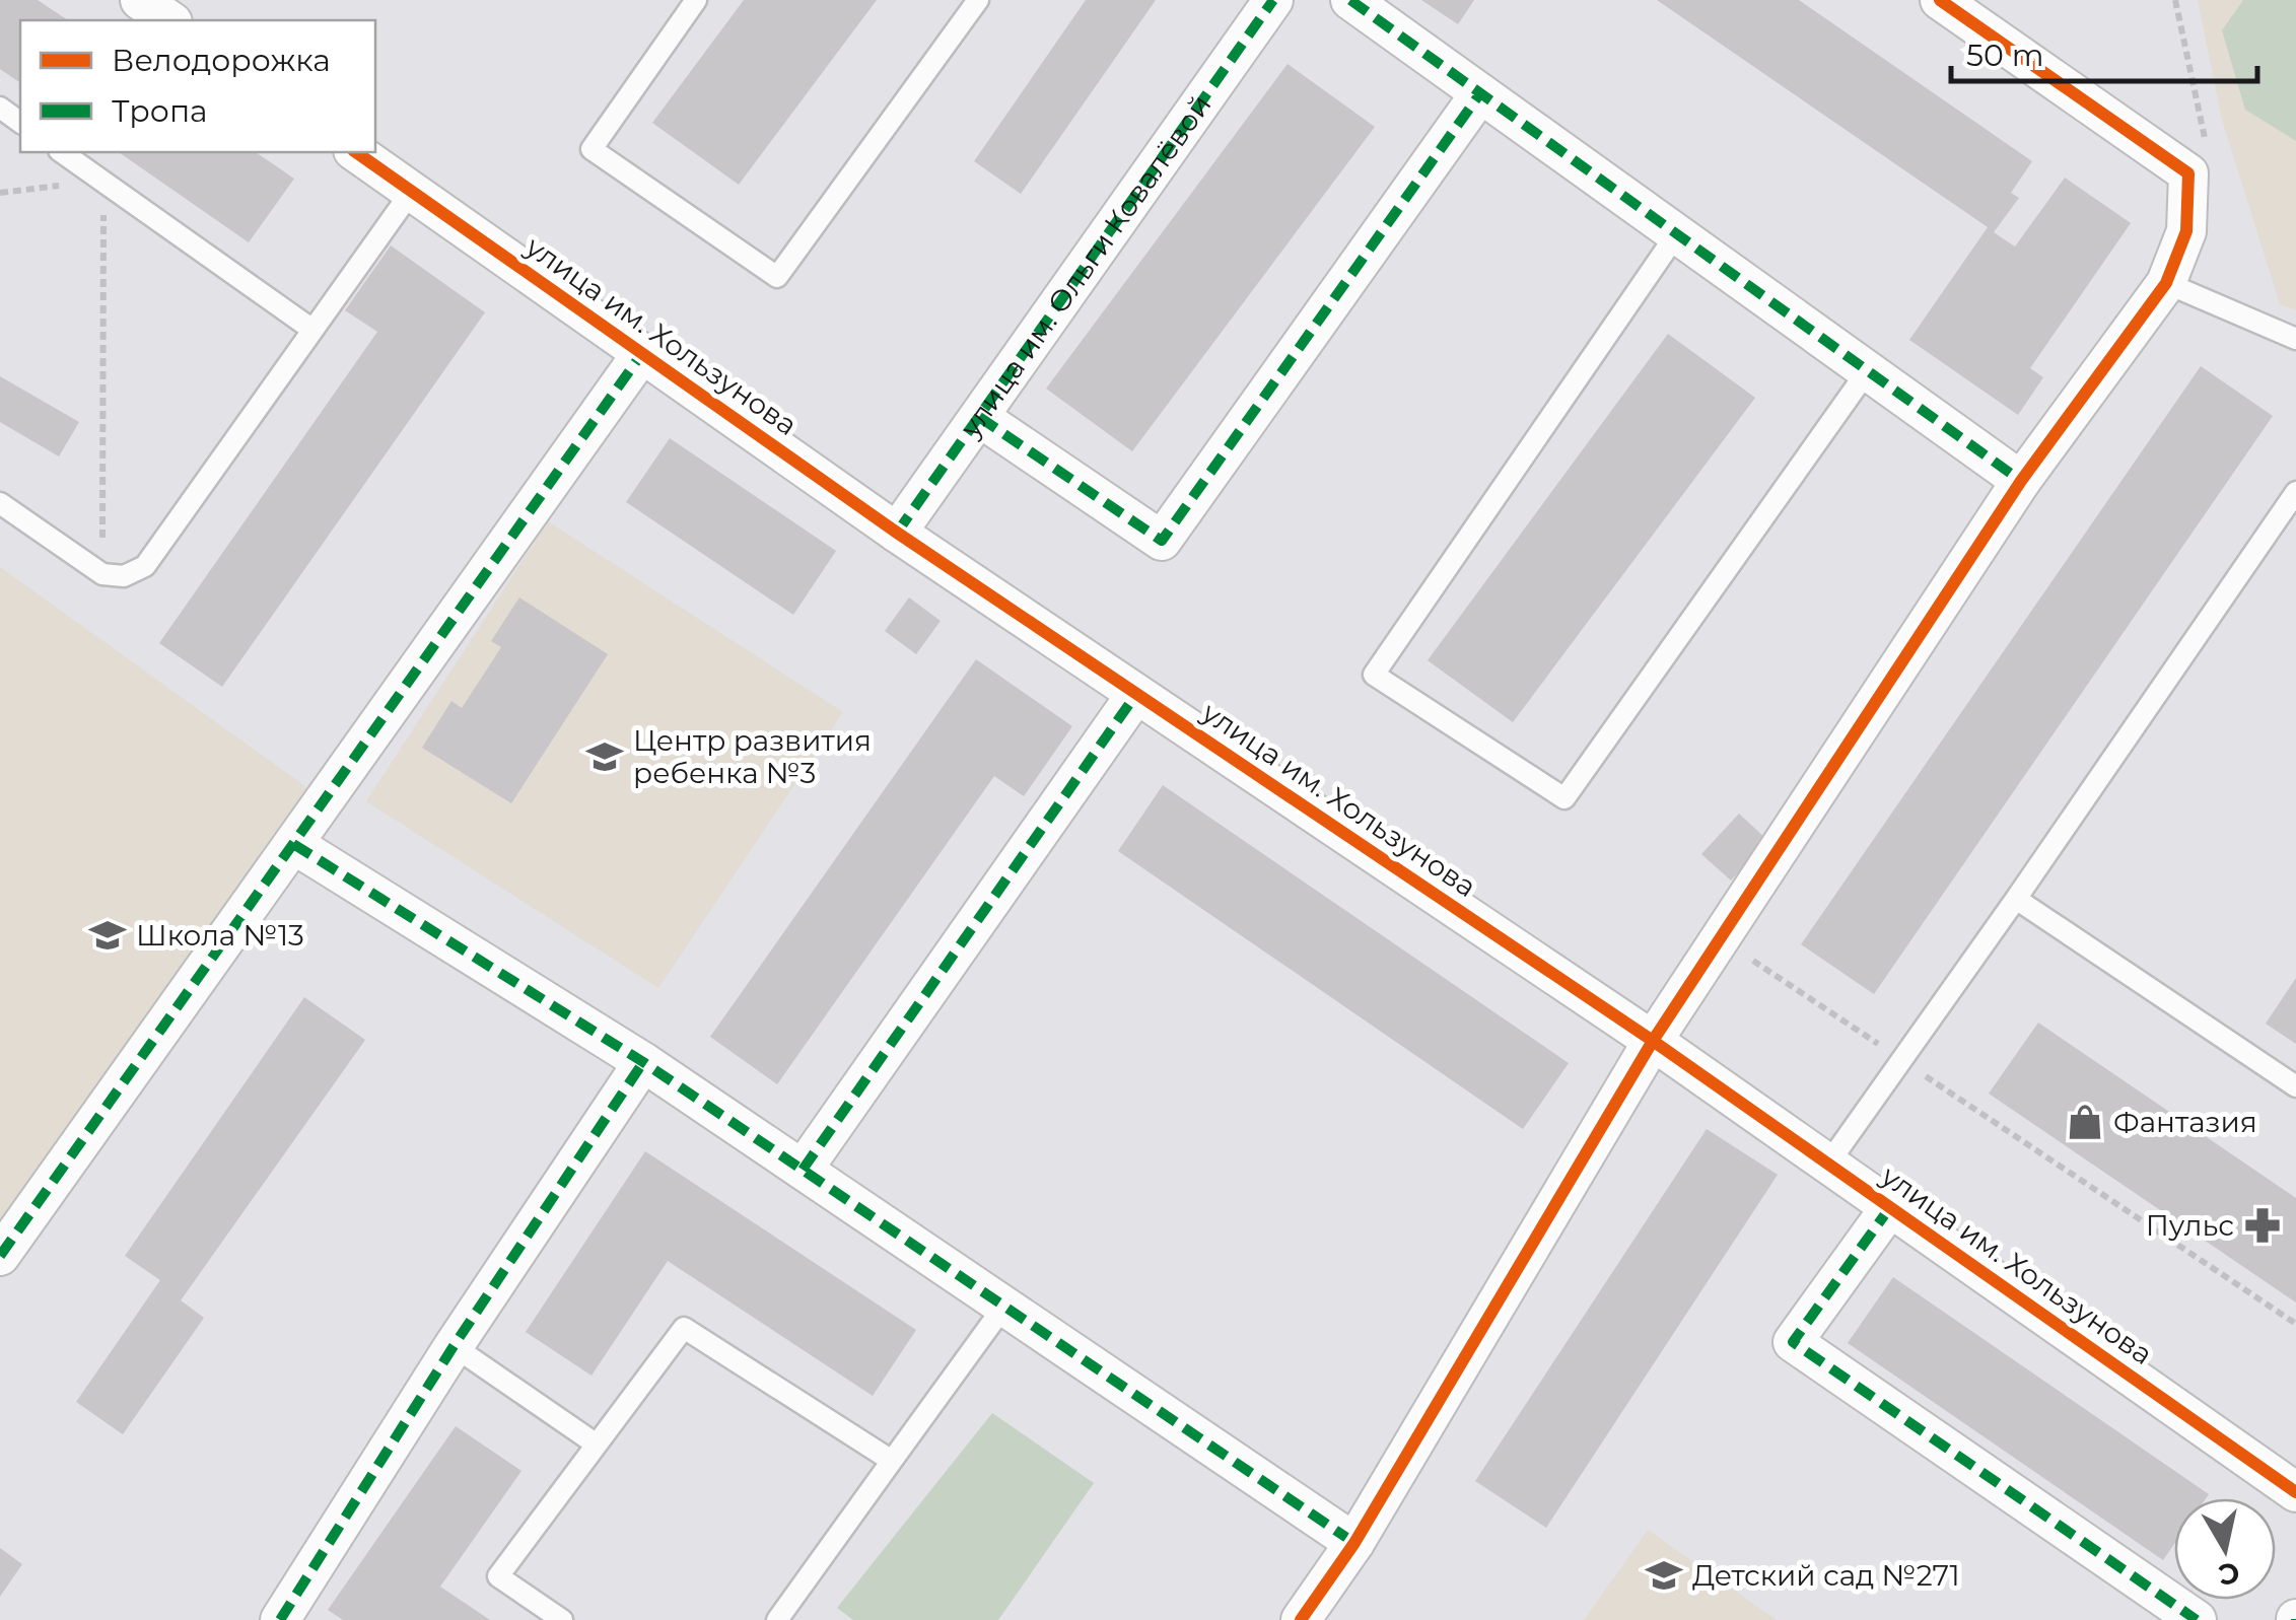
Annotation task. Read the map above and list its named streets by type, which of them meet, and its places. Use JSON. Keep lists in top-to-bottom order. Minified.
{"streets":{"street":["улица им. Ольги Ковалёвой","улица им. Хользунова"]},"crossings":[["улица им. Ольги Ковалёвой","улица им. Хользунова"]],"places":{"school or university":["Центр развития ребенка №3","Школа №13","Детский сад №271"],"shop":["Фантазия"],"pharmacy":["Пульс"]},"legend":["Велодорожка","Тропа"],"scale_bar":"50 m","north":"bottom"}
